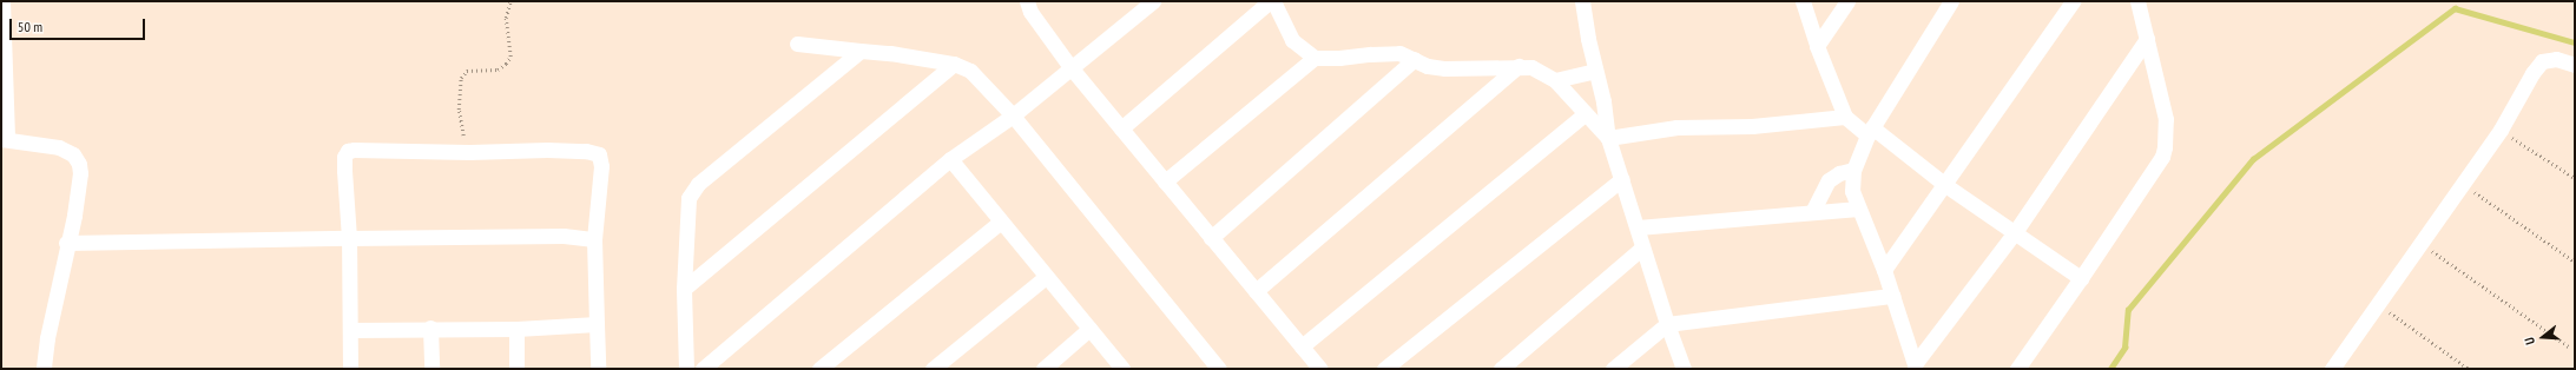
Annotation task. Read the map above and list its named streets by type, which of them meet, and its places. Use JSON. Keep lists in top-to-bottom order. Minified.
{"scale_bar":"50 m","north":"left"}
